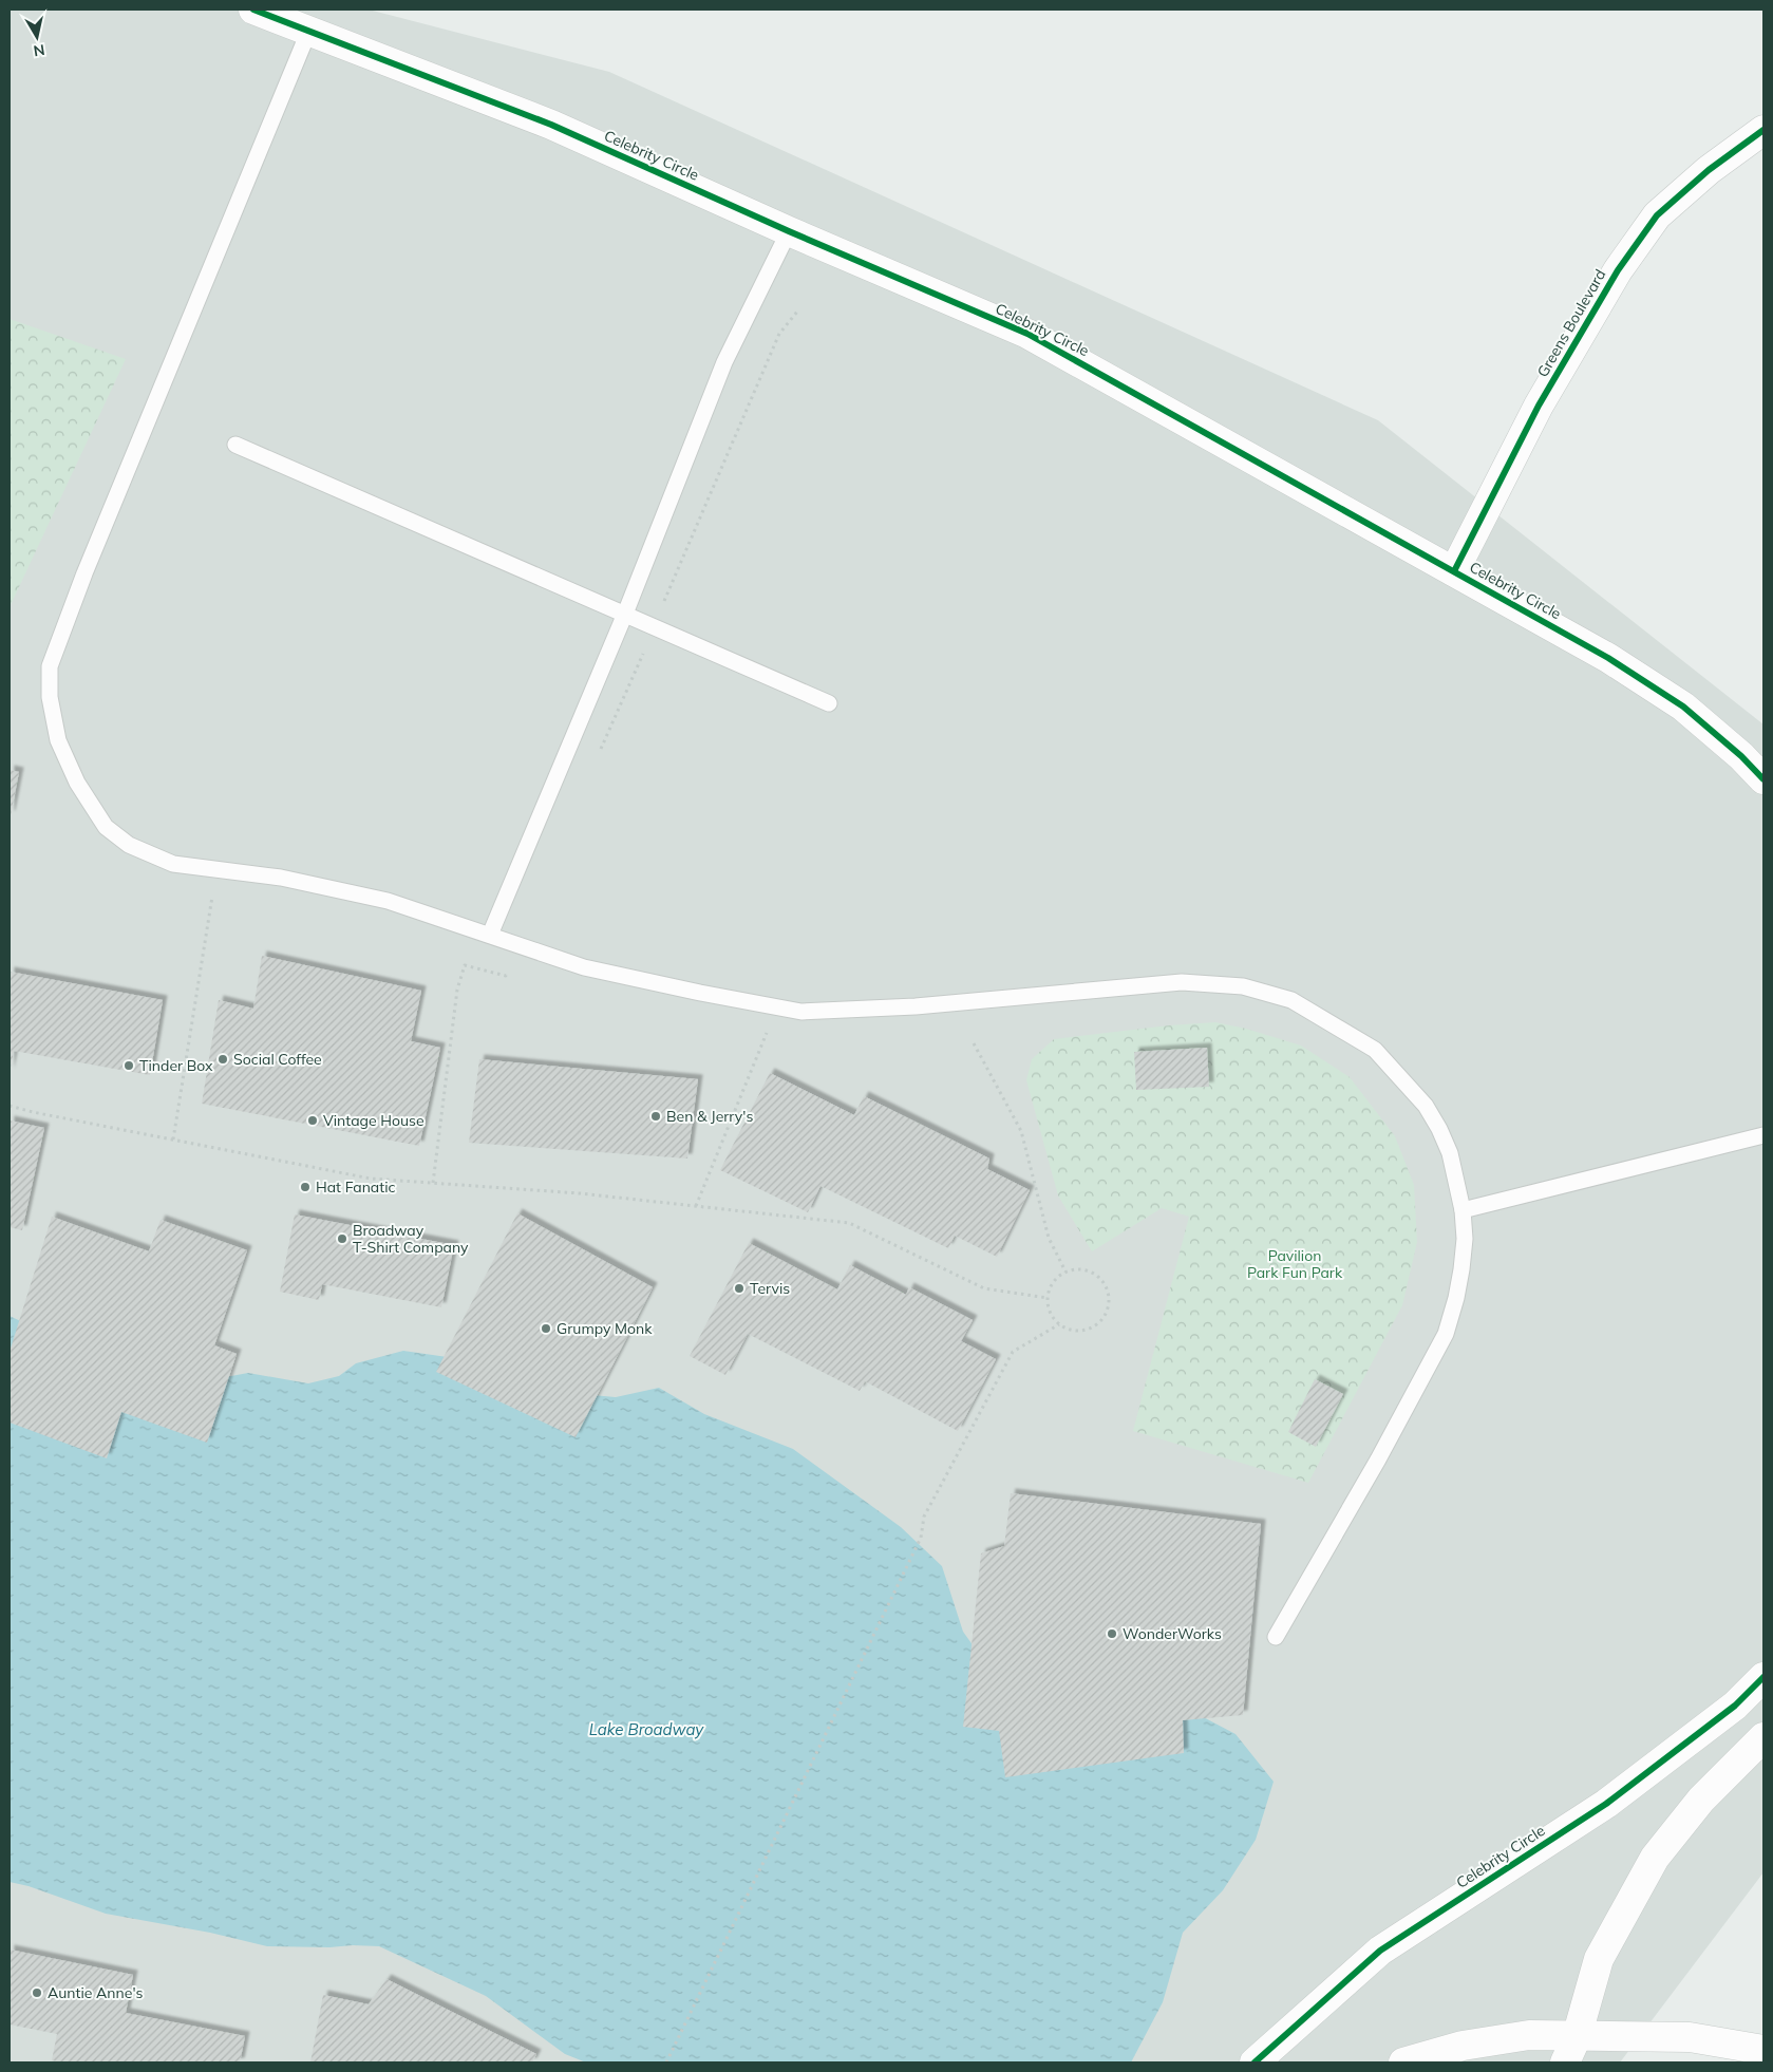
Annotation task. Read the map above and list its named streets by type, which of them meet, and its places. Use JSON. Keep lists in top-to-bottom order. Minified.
{"streets":{"street":["Celebrity Circle","Greens Boulevard"]},"crossings":[["Celebrity Circle","Greens Boulevard"]],"water":["Lake Broadway"],"parks":["Pavilion Park Fun Park"],"places":["Social Coffee","Tinder Box","Ben & Jerry's","Vintage House","Hat Fanatic","Broadway T-Shirt Company","Tervis","Grumpy Monk","WonderWorks","Auntie Anne's"],"north":"bottom"}
